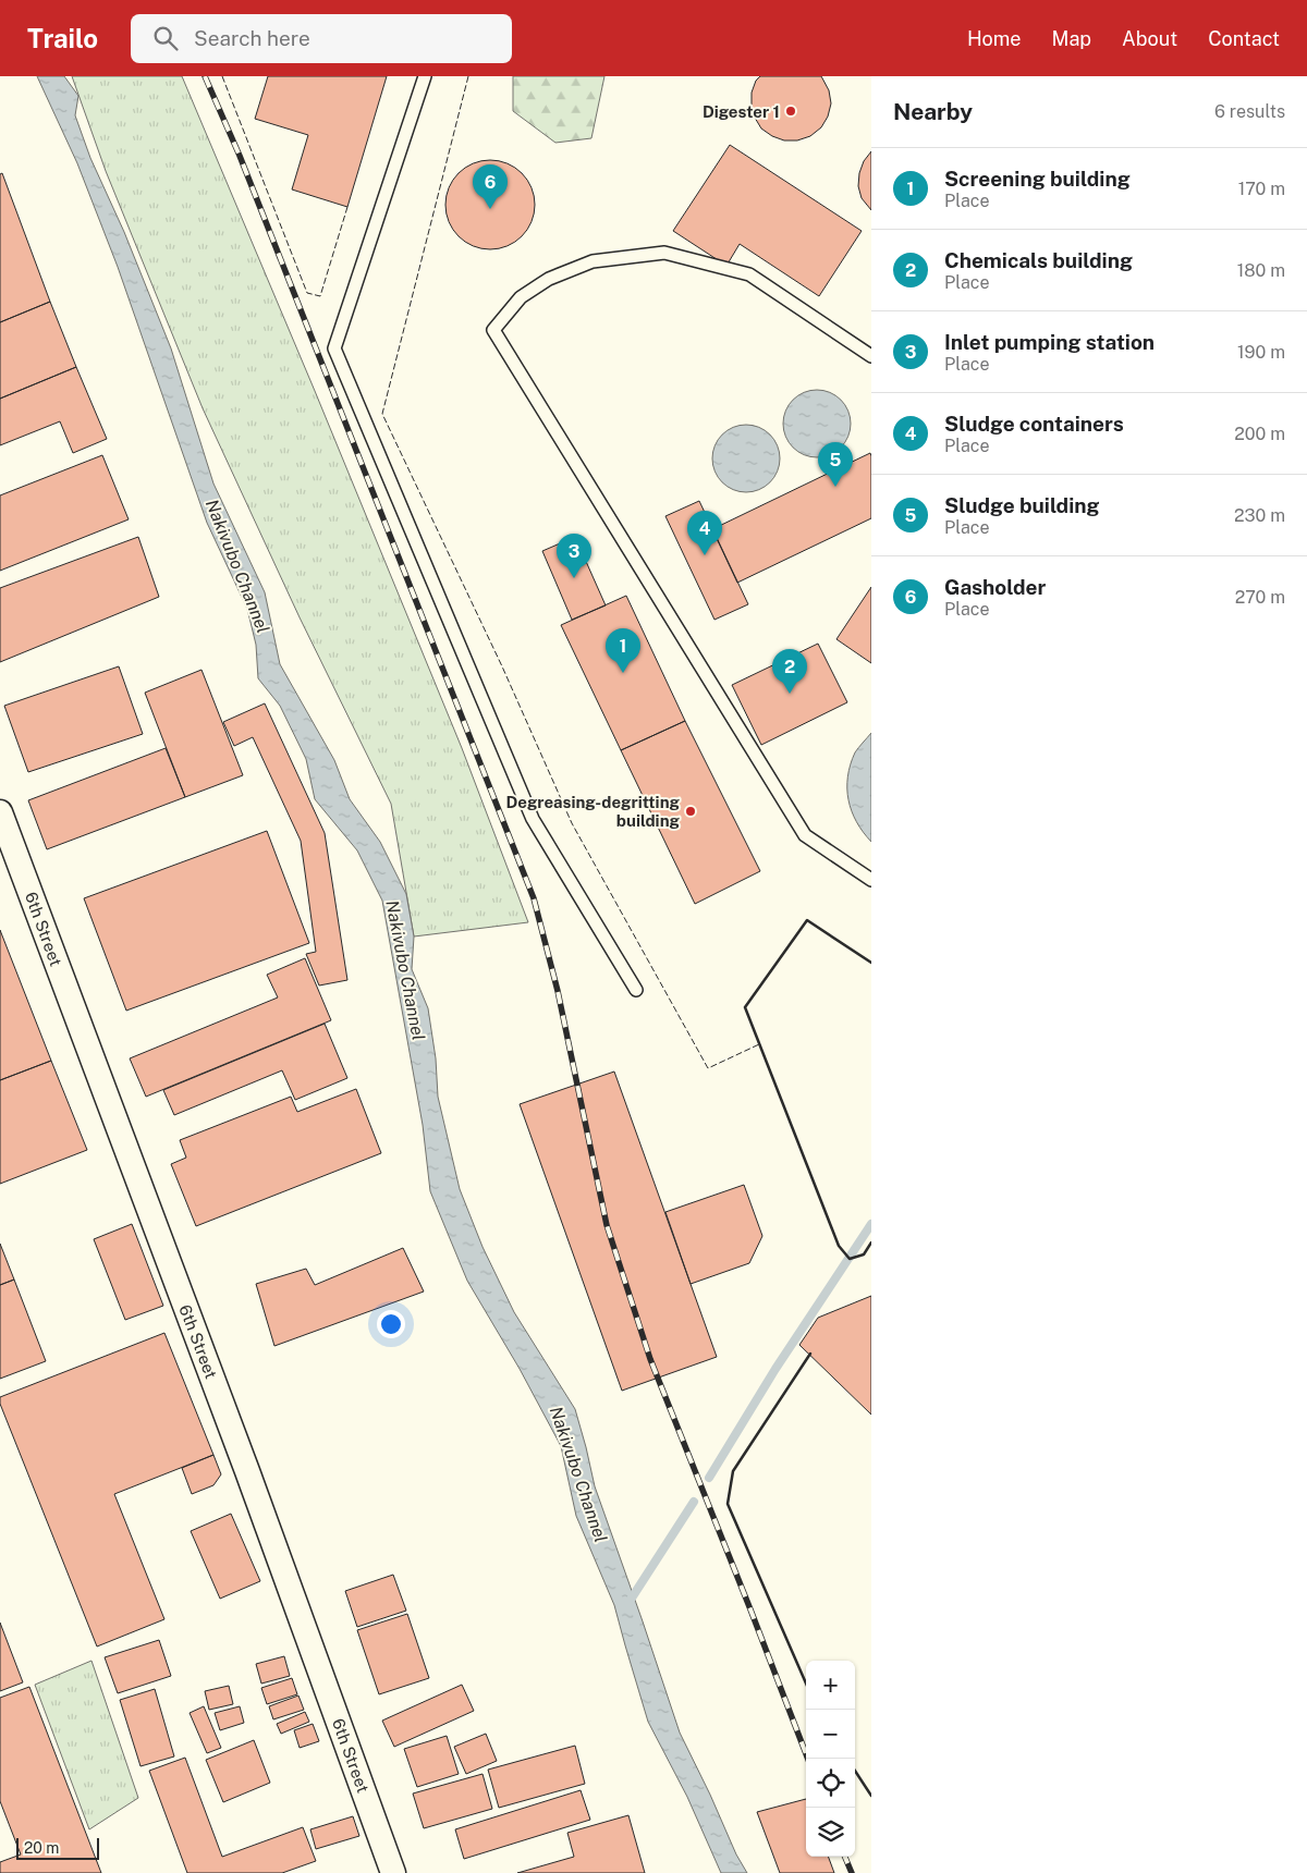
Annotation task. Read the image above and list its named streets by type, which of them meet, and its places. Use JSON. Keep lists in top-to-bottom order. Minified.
{"streets":{"street":["6th Street"]},"water":["Nakivubo Channel"],"places":["Digester 1","Degreasing-degritting building"],"scale_bar":"20 m","page":{"header":"Trailo","search":"Search here","nav":["Home","Map","About","Contact"],"heading":["Nearby","6 results"],"list":[{"mark":"1","name":"Screening building","note":"Place","value":"170 m"},{"mark":"2","name":"Chemicals building","note":"Place","value":"180 m"},{"mark":"3","name":"Inlet pumping station","note":"Place","value":"190 m"},{"mark":"4","name":"Sludge containers","note":"Place","value":"200 m"},{"mark":"5","name":"Sludge building","note":"Place","value":"230 m"},{"mark":"6","name":"Gasholder","note":"Place","value":"270 m"}],"pins":["6","5","4","3","1","2"],"map_buttons":["+","−"],"scale":"20 m"}}
